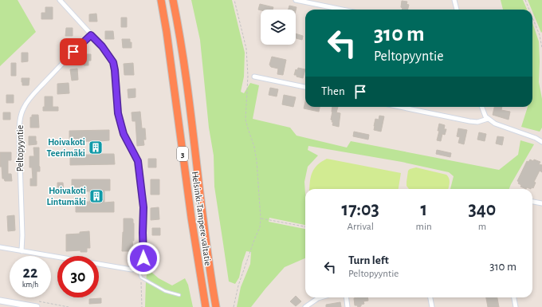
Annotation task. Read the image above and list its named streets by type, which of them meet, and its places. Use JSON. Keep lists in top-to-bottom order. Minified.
{"streets":{"highway":["3","Helsinki-Tampere valtatie"],"street":["Peltopyyntie"]},"places":{"building":["Hoivakoti Teerimäki","Hoivakoti Lintumäki"]},"page":{"turn":["310 m","Peltopyyntie"],"then":"Then","eta":["17:03","Arrival","1","min","340","m"],"list":[{"name":"Turn left","note":"Peltopyyntie","value":"310 m"}],"speed":"22 km/h","limit":"30"}}
